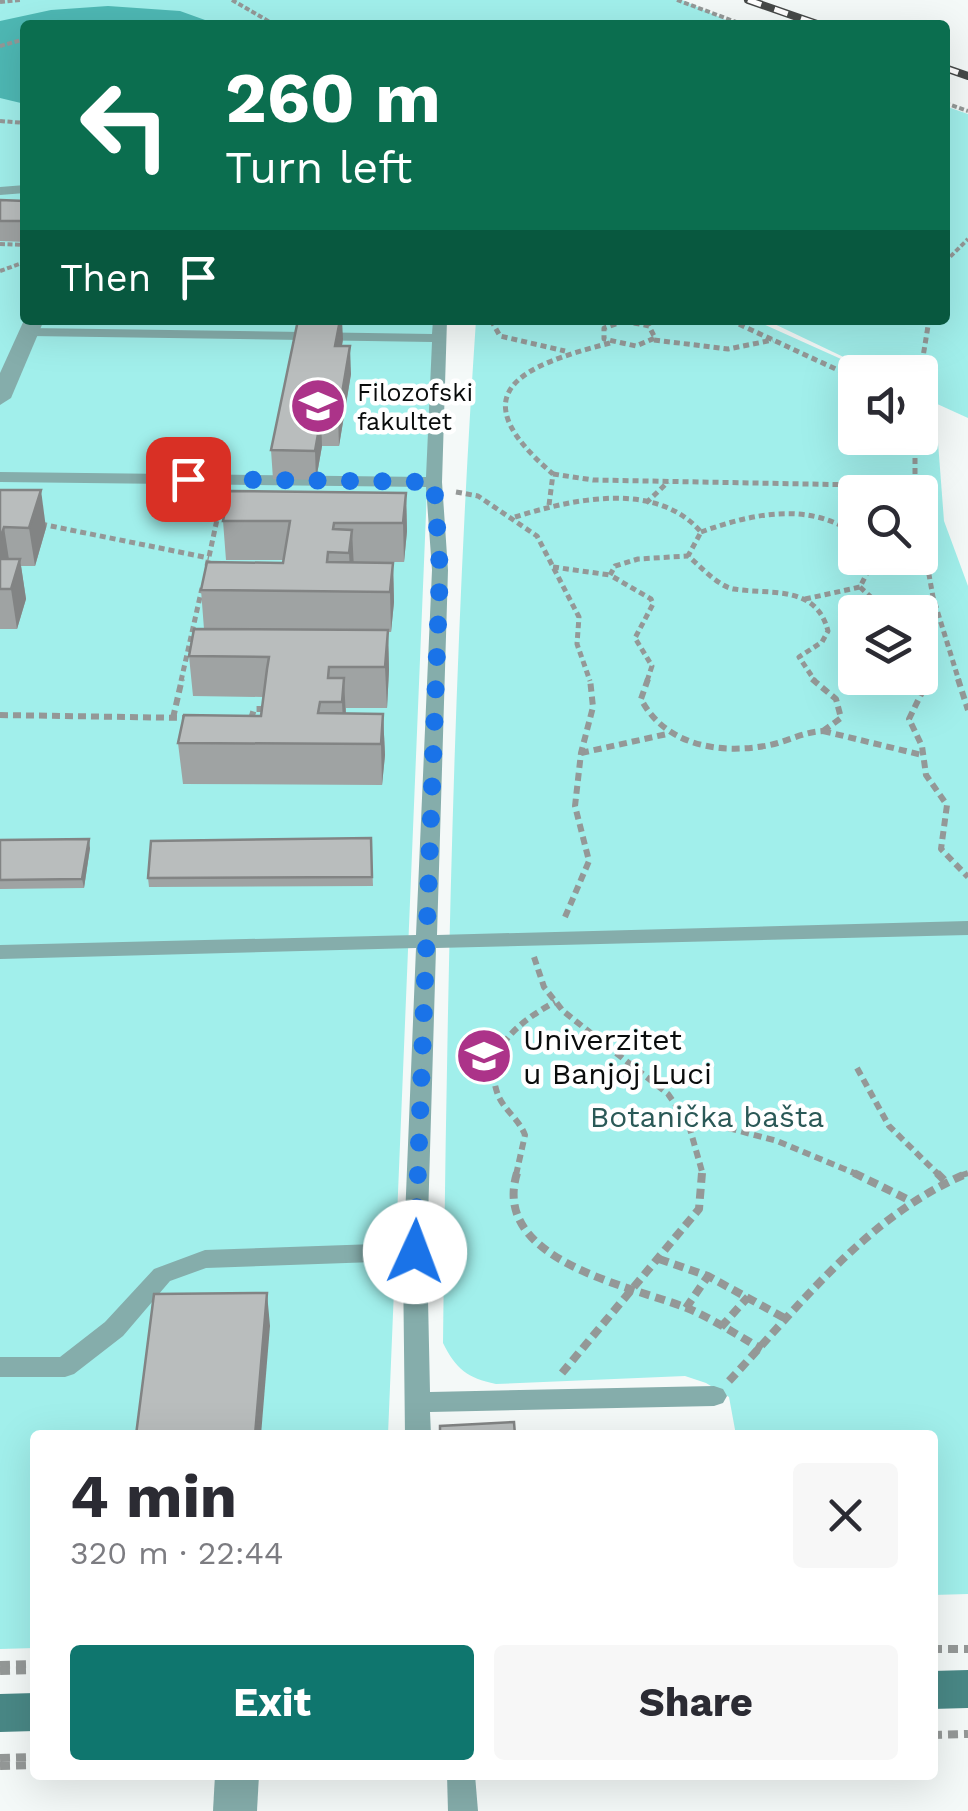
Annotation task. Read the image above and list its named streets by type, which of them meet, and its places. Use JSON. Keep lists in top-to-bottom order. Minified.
{"parks":["Botanička bašta"],"places":{"school or university":["Filozofski fakultet","Univerzitet u Banjoj Luci"]},"page":{"turn":["260 m","Turn left"],"then":"Then","heading":["4 min","320 m · 22:44"],"buttons":["Exit","Share"]}}
